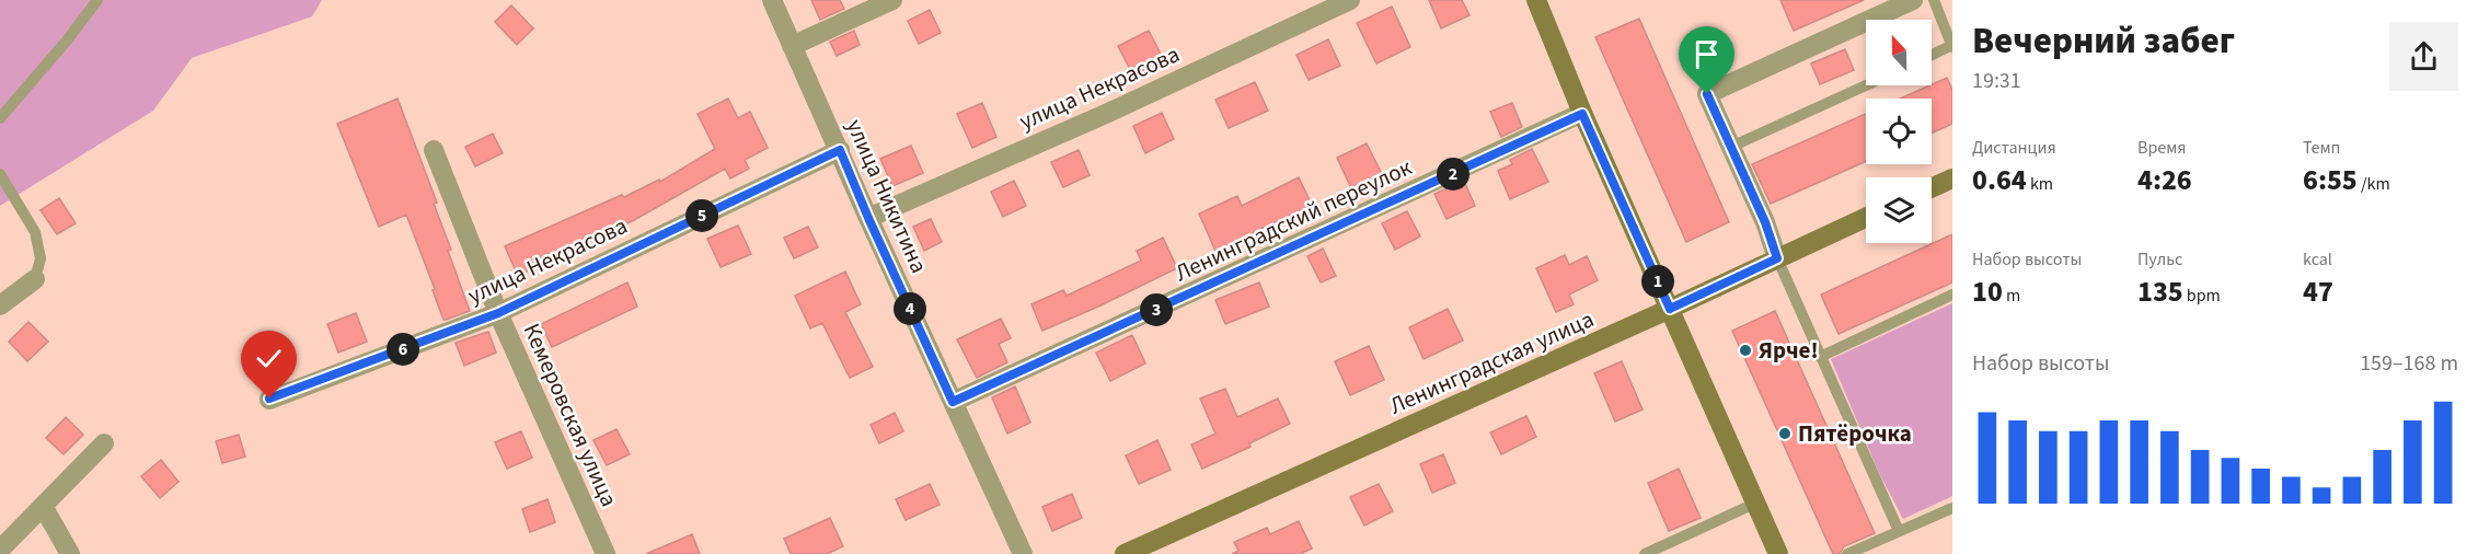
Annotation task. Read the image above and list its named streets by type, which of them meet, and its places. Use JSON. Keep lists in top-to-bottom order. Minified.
{"streets":{"street":["улица Некрасова","улица Никитина","Ленинградский переулок","Ленинградская улица","Кемеровская улица"]},"crossings":[["улица Некрасова","улица Никитина"],["улица Некрасова","Кемеровская улица"],["улица Никитина","Ленинградский переулок"]],"places":["Ярче!","Пятёрочка"],"north":"top","page":{"heading":["Вечерний забег","19:31"],"stats":[["Дистанция","0.64 km"],["Время","4:26"],["Темп","6:55 /km"],["Набор высоты","10 m"],["Пульс","135 bpm"],["kcal","47"]],"pins":["2","5","1","4","3","6"],"chart":["Набор высоты","159–168 m"]}}
